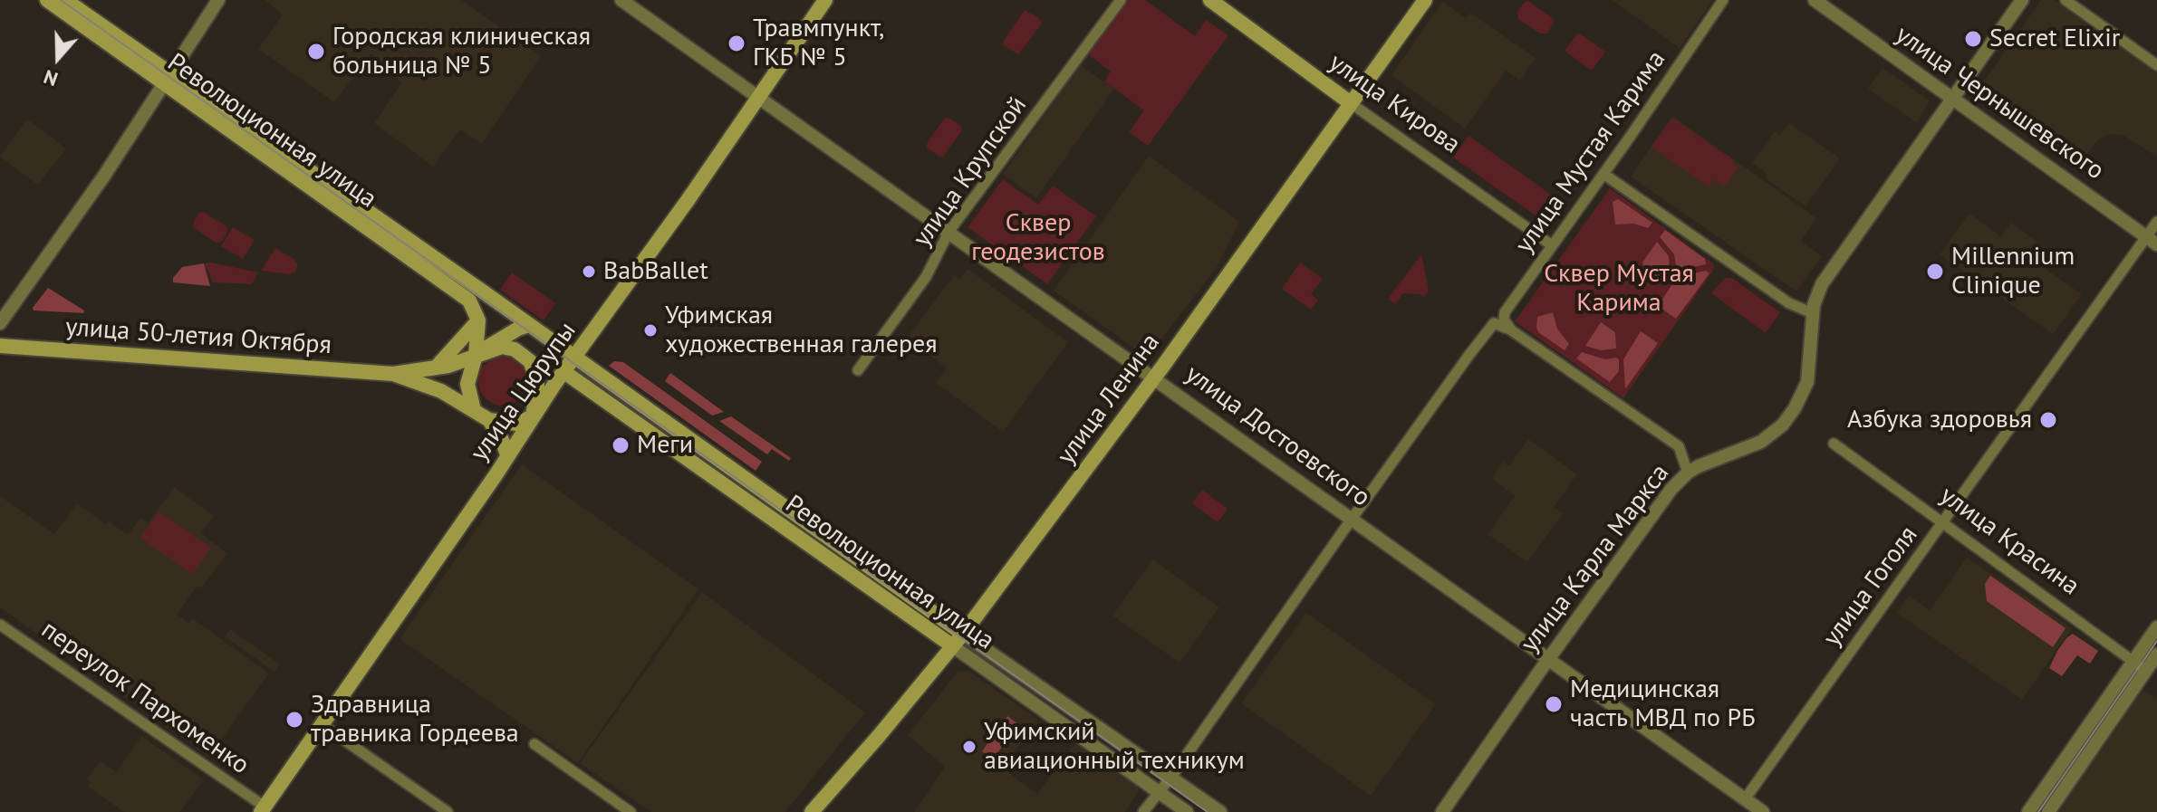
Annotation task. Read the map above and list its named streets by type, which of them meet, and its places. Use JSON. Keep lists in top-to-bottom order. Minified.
{"streets":{"main road":["улица Кирова","Революционная улица","улица 50-летия Октября","улица Цюрупы","улица Ленина"],"street":["улица Чернышевского","улица Мустая Карима","улица Крупской","улица Достоевского","улица Красина","улица Карла Маркса","улица Гоголя","переулок Пархоменко"]},"crossings":[["улица Чернышевского","улица Карла Маркса"],["улица Чернышевского","улица Гоголя"],["улица Кирова","улица Мустая Карима"],["улица Кирова","улица Ленина"],["Революционная улица","улица Цюрупы"],["Революционная улица","улица Ленина"],["улица Крупской","улица Достоевского"],["улица 50-летия Октября","улица Цюрупы"],["улица Цюрупы","улица Достоевского"],["улица Цюрупы","переулок Пархоменко"],["улица Ленина","улица Достоевского"],["улица Достоевского","улица Карла Маркса"],["улица Достоевского","улица Гоголя"],["улица Красина","улица Гоголя"]],"parks":["Сквер геодезистов","Сквер Мустая Карима"],"places":["Secret Elixir","Травмпункт, ГКБ № 5","Городская клиническая больница № 5","BabBallet","Millennium Clinique","Уфимская художественная галерея","Азбука здоровья","Меги","Медицинская часть МВД по РБ","Здравница травника Гордеева","Уфимский авиационный техникум"],"north":"bottom"}
